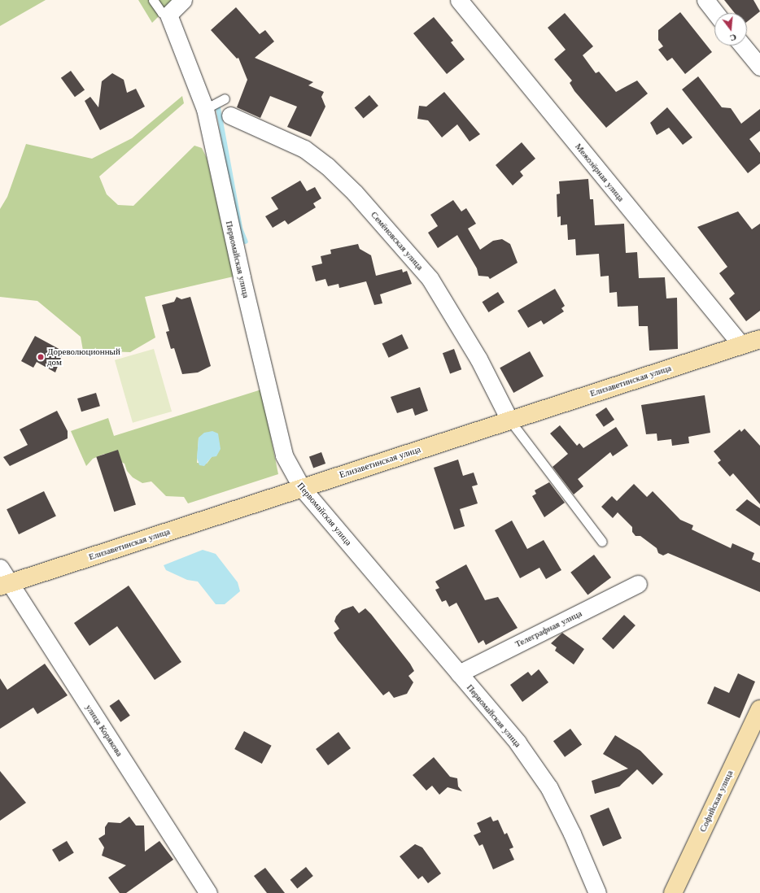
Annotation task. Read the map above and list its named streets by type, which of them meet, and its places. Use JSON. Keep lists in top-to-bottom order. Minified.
{"streets":{"street":["Межозёрная улица","Семёновская улица","Первомайская улица","Елизаветинская улица","Телеграфная улица","улица Корякова","Софийская улица"]},"crossings":[["Межозёрная улица","Елизаветинская улица"],["Семёновская улица","Елизаветинская улица"],["Первомайская улица","Елизаветинская улица"],["Первомайская улица","Телеграфная улица"],["Елизаветинская улица","улица Корякова"]],"places":["Дореволюционный дом"],"north":"bottom"}
